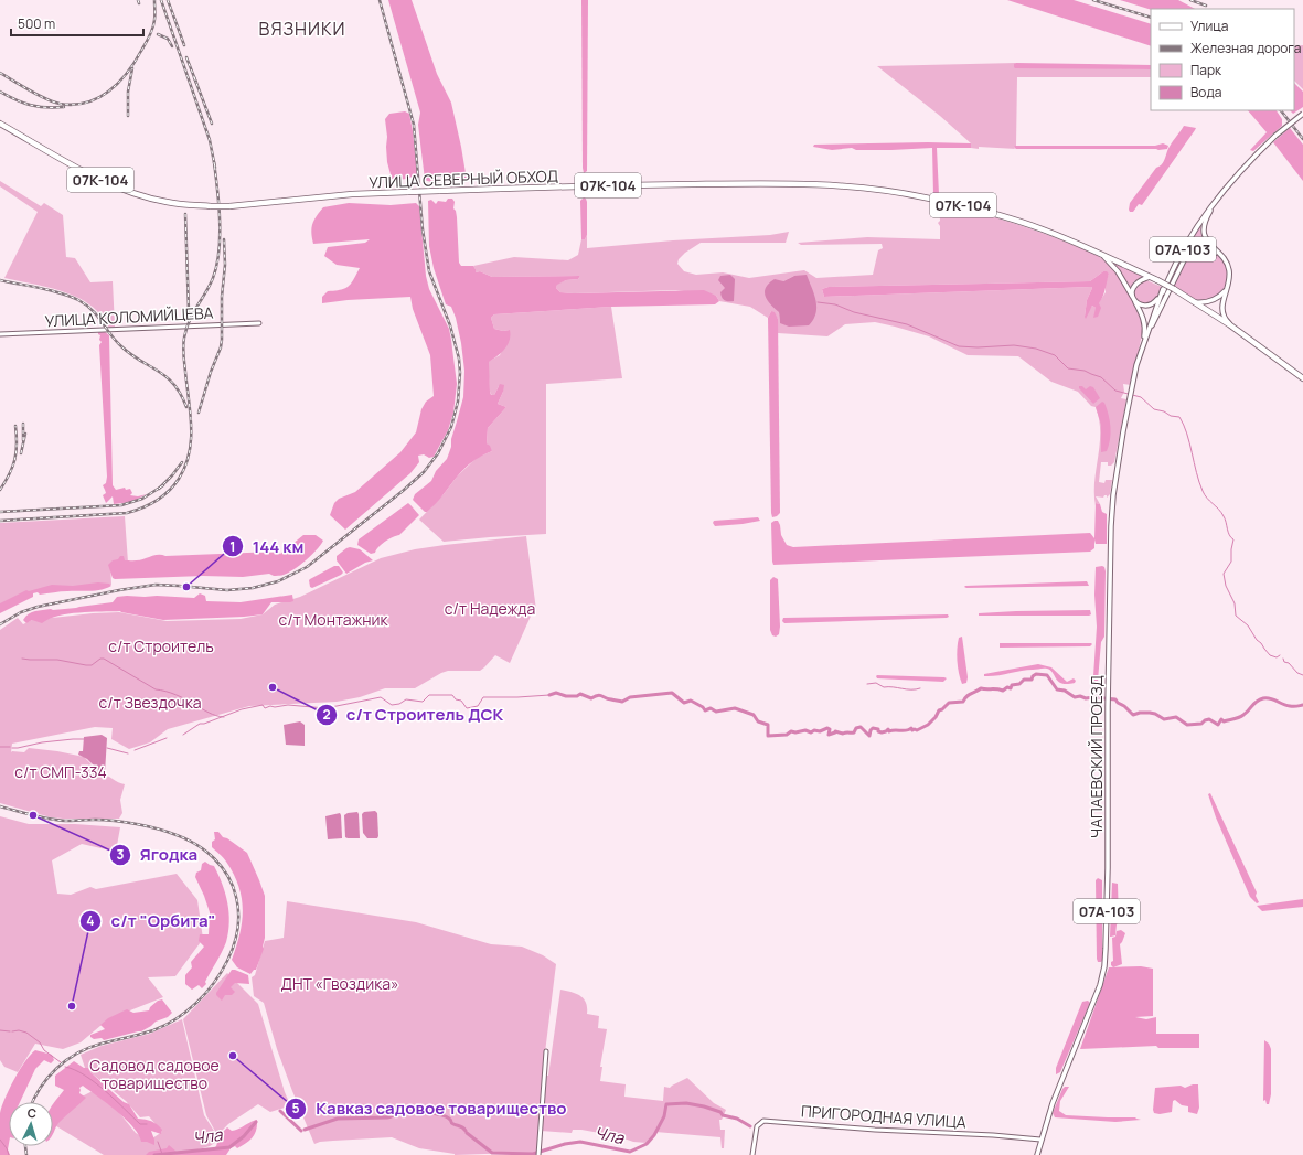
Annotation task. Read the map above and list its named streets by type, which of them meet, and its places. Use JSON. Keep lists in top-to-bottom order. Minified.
{"streets":{"highway":["УЛИЦА СЕВЕРНЫЙ ОБХОД","07К-104"],"main road":["07А-103","ЧАПАЕВСКИЙ ПРОЕЗД"],"street":["УЛИЦА КОЛОМИЙЦЕВА","ПРИГОРОДНАЯ УЛИЦА"]},"crossings":[["УЛИЦА СЕВЕРНЫЙ ОБХОД","07К-104"],["07А-103","ЧАПАЕВСКИЙ ПРОЕЗД"],["ЧАПАЕВСКИЙ ПРОЕЗД","ПРИГОРОДНАЯ УЛИЦА"]],"districts":["ВЯЗНИКИ"],"water":["Чла"],"parks":["с/т Надежда","с/т Монтажник","с/т Строитель","с/т Звездочка","с/т СМП-334","ДНТ «Гвоздика»","Садовод садовое товарищество"],"places":["144 км","с/т Строитель ДСК","Ягодка","с/т \"Орбита\"","Кавказ садовое товарищество"],"legend":["Улица","Железная дорога","Парк","Вода"],"scale_bar":"500 m","north":"top"}
